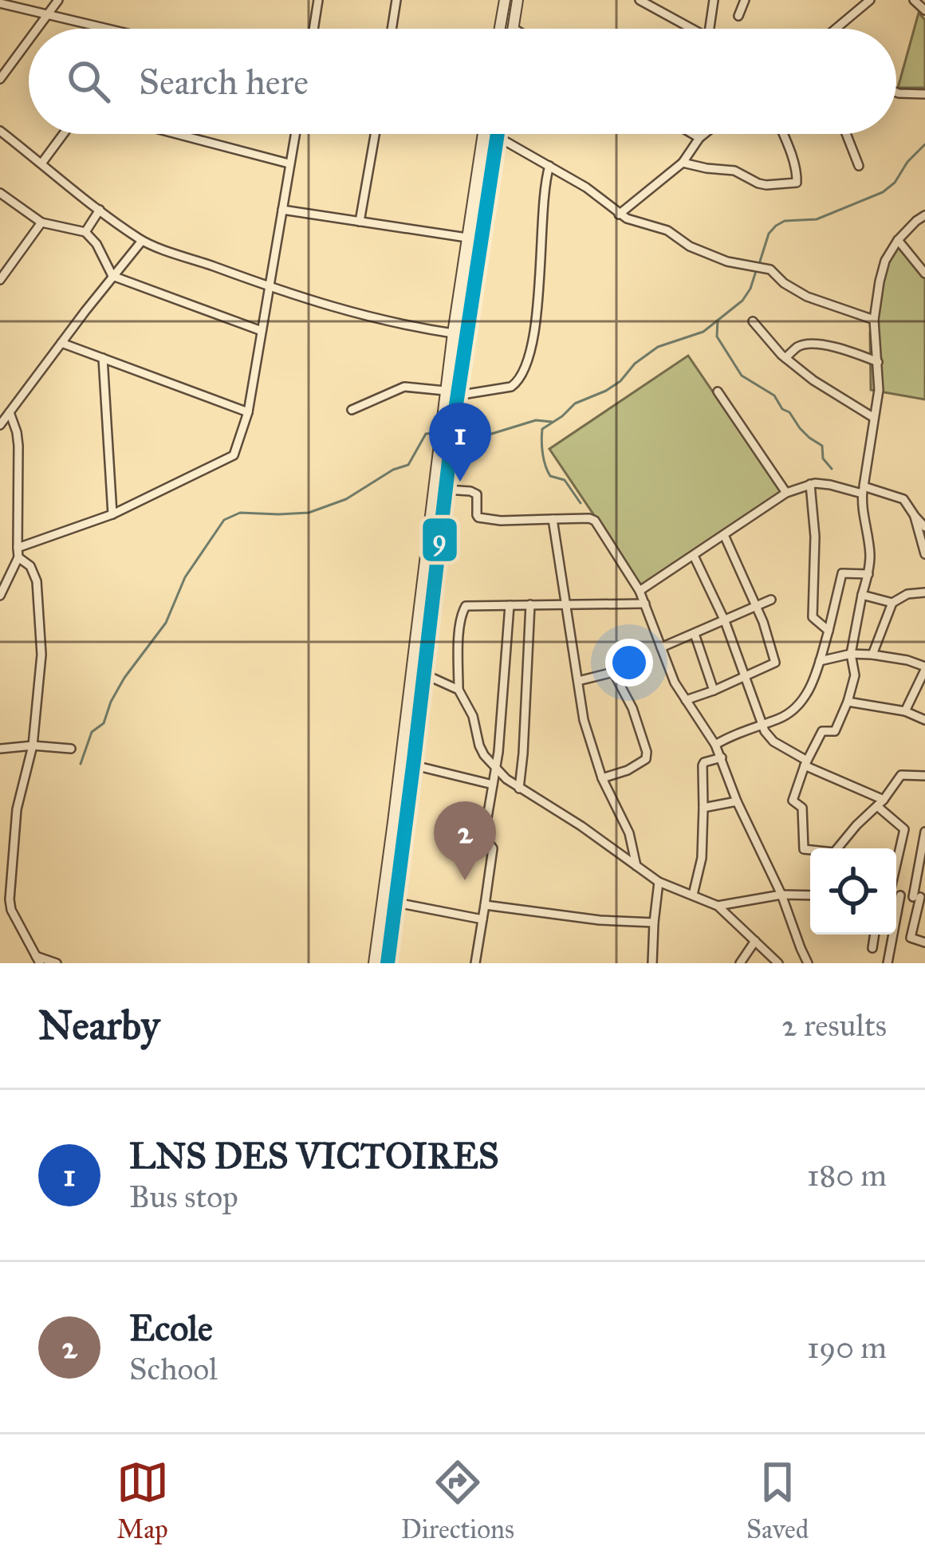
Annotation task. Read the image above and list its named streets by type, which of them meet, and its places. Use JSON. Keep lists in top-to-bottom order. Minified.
{"lines":["transit line 9"],"page":{"search":"Search here","pins":["1","2"],"heading":["Nearby","2 results"],"list":[{"mark":"1","name":"LNS DES VICTOIRES","note":"Bus stop","value":"180 m"},{"mark":"2","name":"Ecole","note":"School","value":"190 m"}],"nav":["Map","Directions","Saved"]}}
